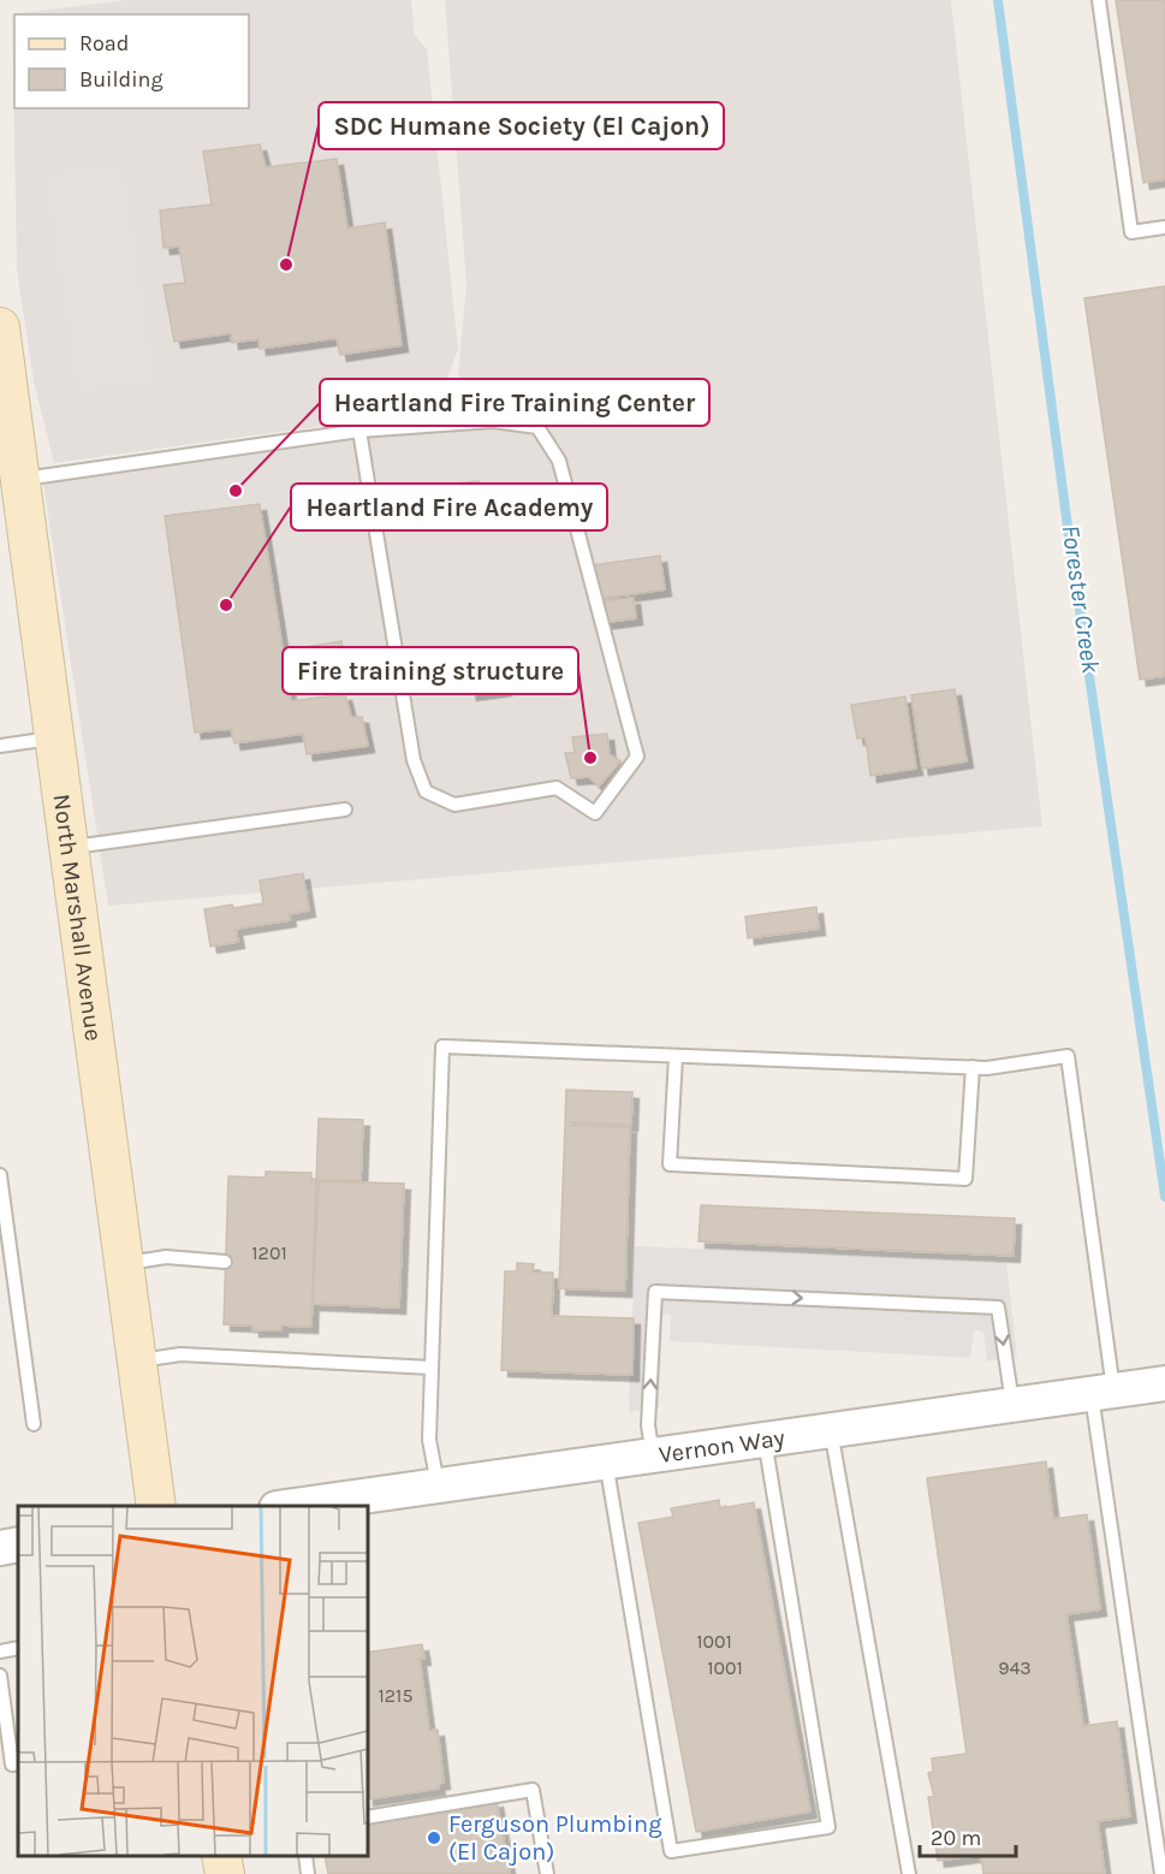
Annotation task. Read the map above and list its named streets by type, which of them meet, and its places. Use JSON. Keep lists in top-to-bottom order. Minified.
{"streets":{"main road":["North Marshall Avenue"],"street":["Vernon Way"]},"water":["Forester Creek"],"places":["SDC Humane Society (El Cajon)","Heartland Fire Training Center","Heartland Fire Academy","Fire training structure","Ferguson Plumbing (El Cajon)"],"house_numbers":["1201","1001","1001","943","1215"],"legend":["Road","Building"],"scale_bar":"20 m"}
